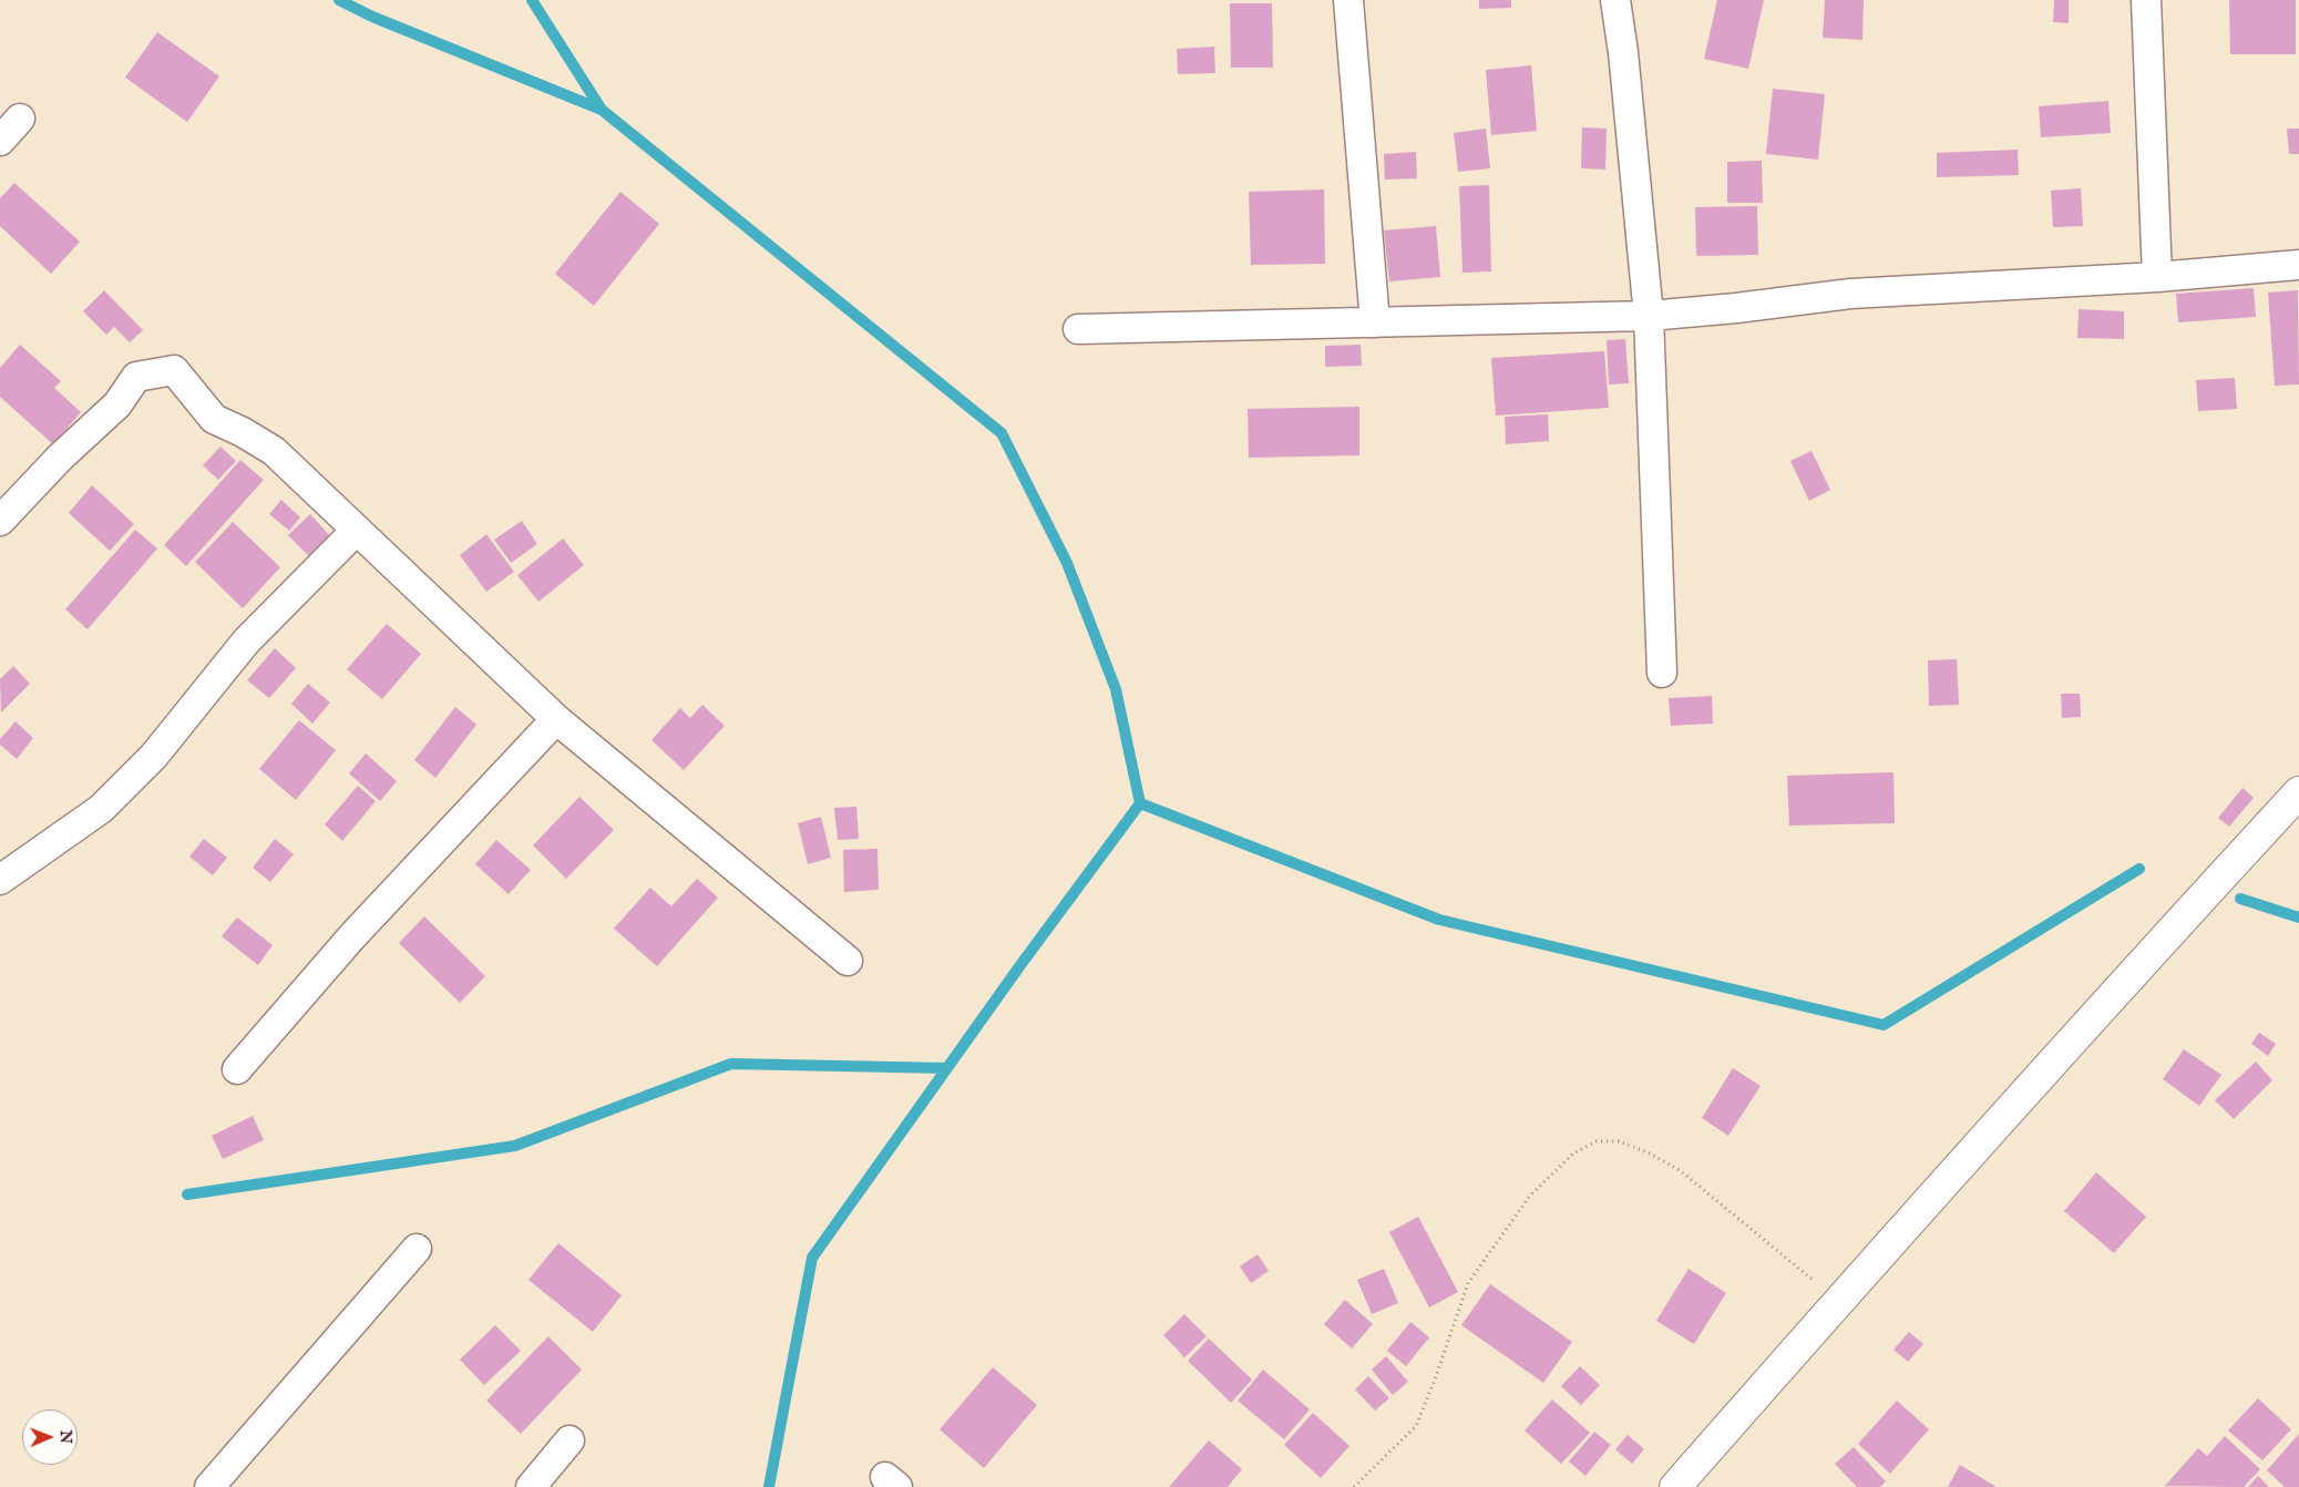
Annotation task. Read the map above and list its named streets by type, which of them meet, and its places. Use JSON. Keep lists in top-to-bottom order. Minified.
{"north":"right"}
